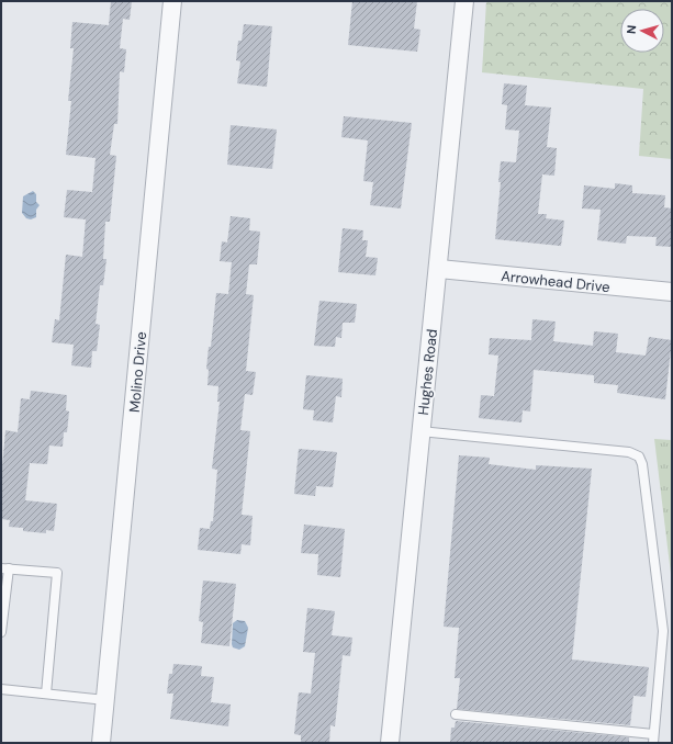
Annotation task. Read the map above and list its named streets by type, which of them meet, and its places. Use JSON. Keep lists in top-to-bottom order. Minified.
{"streets":{"street":["Arrowhead Drive","Molino Drive","Hughes Road"]},"crossings":[["Arrowhead Drive","Hughes Road"]],"north":"left"}
